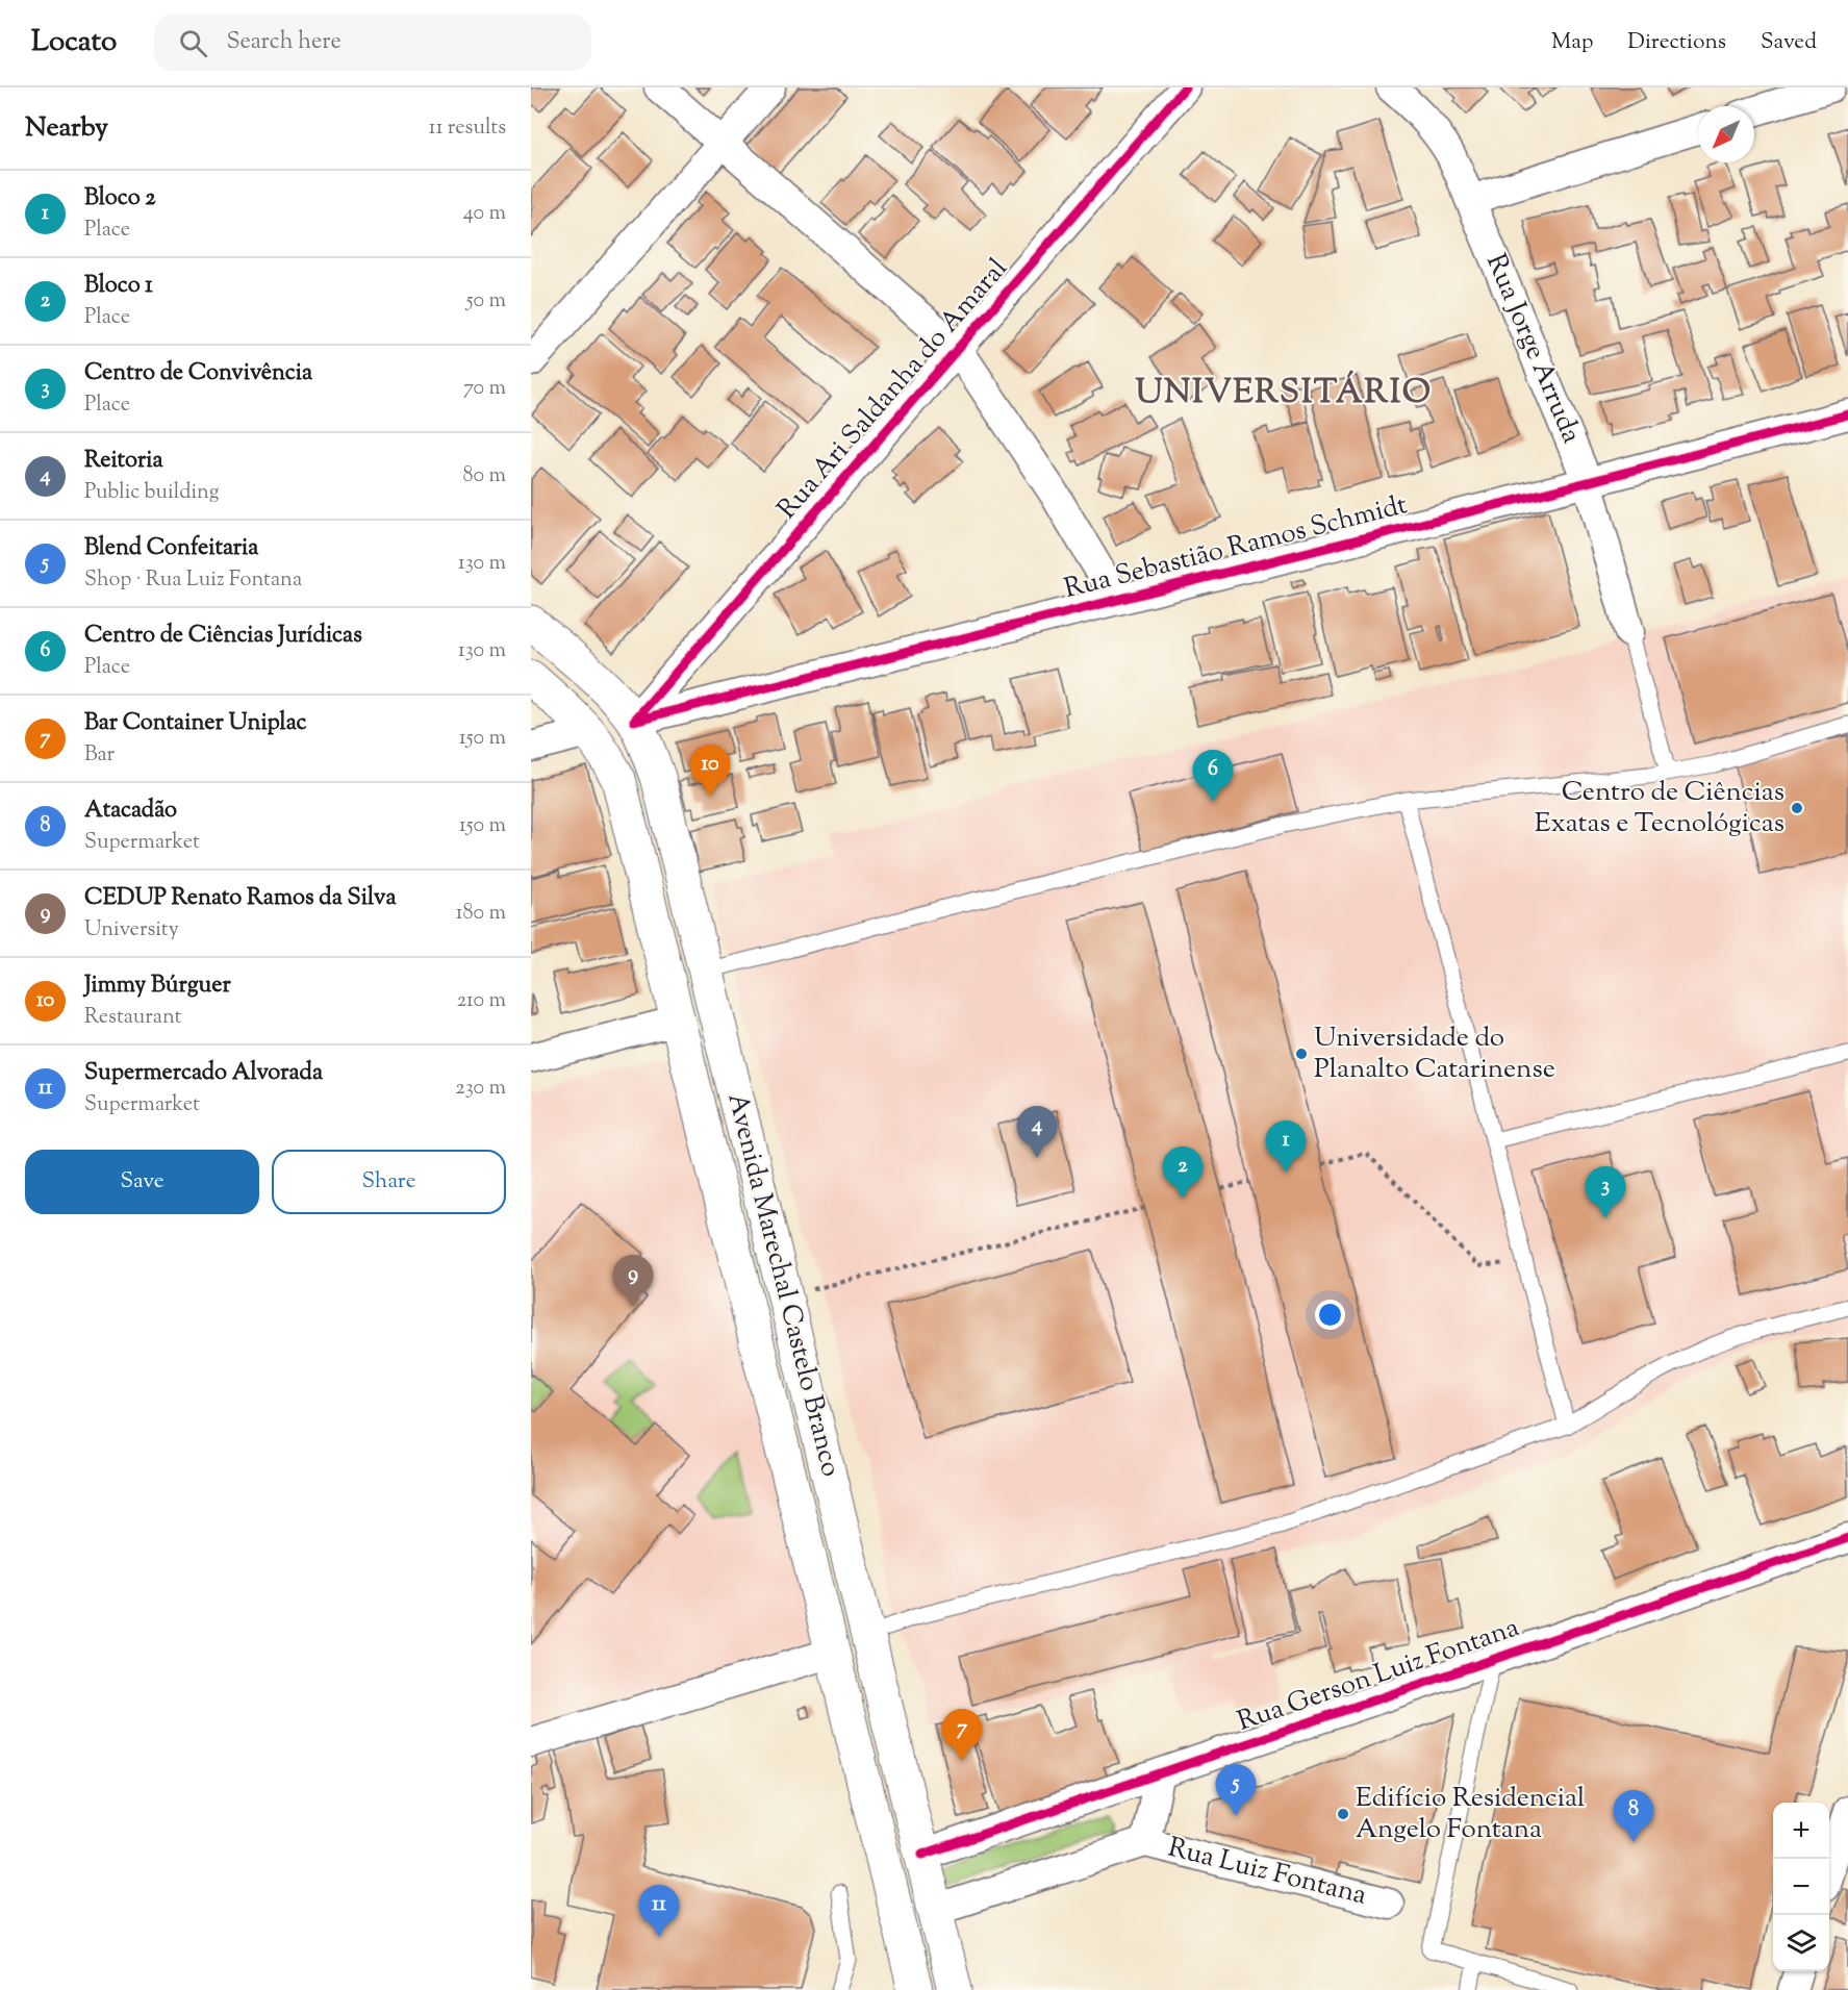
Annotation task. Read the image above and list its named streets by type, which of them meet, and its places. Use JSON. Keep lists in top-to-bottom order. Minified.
{"streets":{"main road":["Avenida Marechal Castelo Branco"],"street":["Rua Jorge Arruda","Rua Ari Saldanha do Amaral","Rua Sebastião Ramos Schmidt","Rua Gerson Luiz Fontana","Rua Luiz Fontana"]},"crossings":[["Rua Jorge Arruda","Rua Sebastião Ramos Schmidt"],["Rua Ari Saldanha do Amaral","Rua Sebastião Ramos Schmidt"],["Rua Ari Saldanha do Amaral","Avenida Marechal Castelo Branco"],["Rua Sebastião Ramos Schmidt","Avenida Marechal Castelo Branco"],["Avenida Marechal Castelo Branco","Rua Gerson Luiz Fontana"]],"districts":["UNIVERSITÁRIO"],"places":["Centro de Ciências Exatas e Tecnológicas","Universidade do Planalto Catarinense","Edifício Residencial Angelo Fontana"],"north":"bottom left","page":{"header":"Locato","search":"Search here","nav":["Map","Directions","Saved"],"heading":["Nearby","11 results"],"list":[{"mark":"1","name":"Bloco 2","note":"Place","value":"40 m"},{"mark":"2","name":"Bloco 1","note":"Place","value":"50 m"},{"mark":"3","name":"Centro de Convivência","note":"Place","value":"70 m"},{"mark":"4","name":"Reitoria","note":"Public building","value":"80 m"},{"mark":"5","name":"Blend Confeitaria","note":"Shop · Rua Luiz Fontana","value":"130 m"},{"mark":"6","name":"Centro de Ciências Jurídicas","note":"Place","value":"130 m"},{"mark":"7","name":"Bar Container Uniplac","note":"Bar","value":"150 m"},{"mark":"8","name":"Atacadão","note":"Supermarket","value":"150 m"},{"mark":"9","name":"CEDUP Renato Ramos da Silva","note":"University","value":"180 m"},{"mark":"10","name":"Jimmy Búrguer","note":"Restaurant","value":"210 m"},{"mark":"11","name":"Supermercado Alvorada","note":"Supermarket","value":"230 m"}],"pins":["10","6","4","1","2","3","9","7","5","8","11"],"buttons":["Save","Share"],"map_buttons":["+","−"]}}
